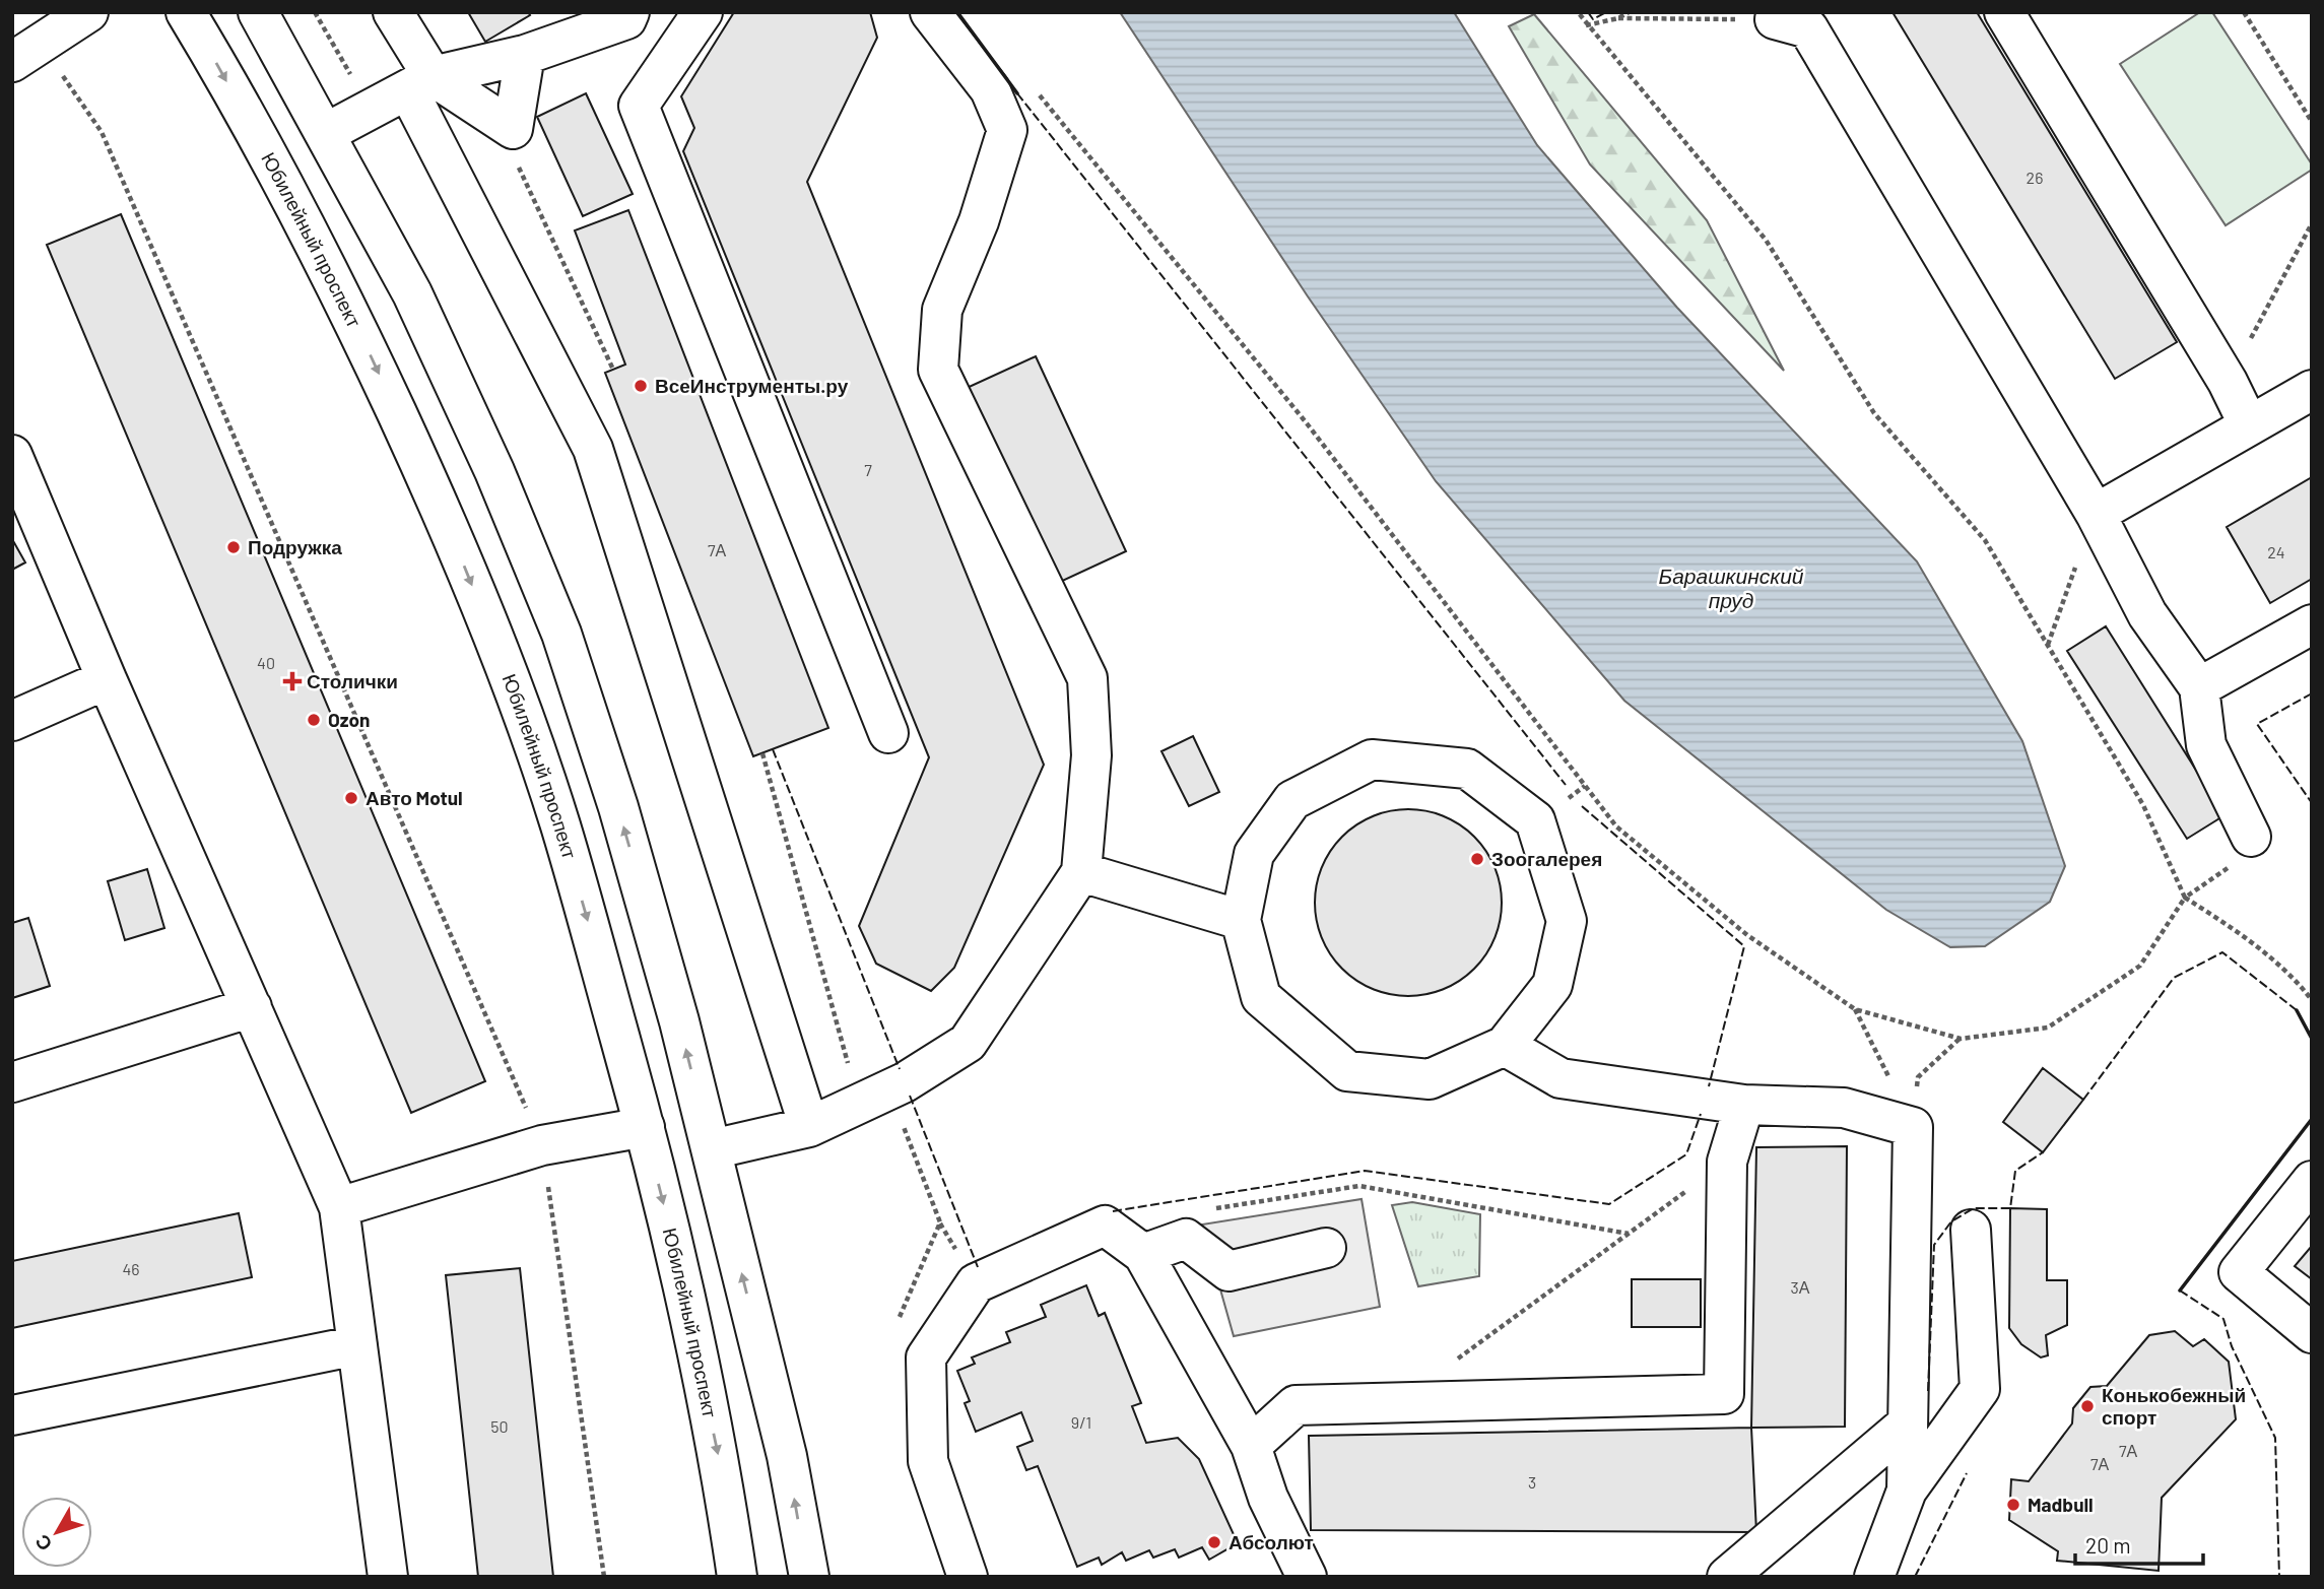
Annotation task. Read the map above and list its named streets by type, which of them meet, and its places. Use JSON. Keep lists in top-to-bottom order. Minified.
{"streets":{"main road":["Юбилейный проспект"]},"water":["Барашкинский пруд"],"places":{"other":["ВсеИнструменты.ру","Подружка","Ozon","Авто Motul","Зоогалерея","Конькобежный спорт","Madbull","Абсолют"],"health":["Столички"]},"house_numbers":["26","7","7А","24","40","46","3А","9/1","50","7А","7А","3"],"scale_bar":"20 m","north":"bottom left"}
